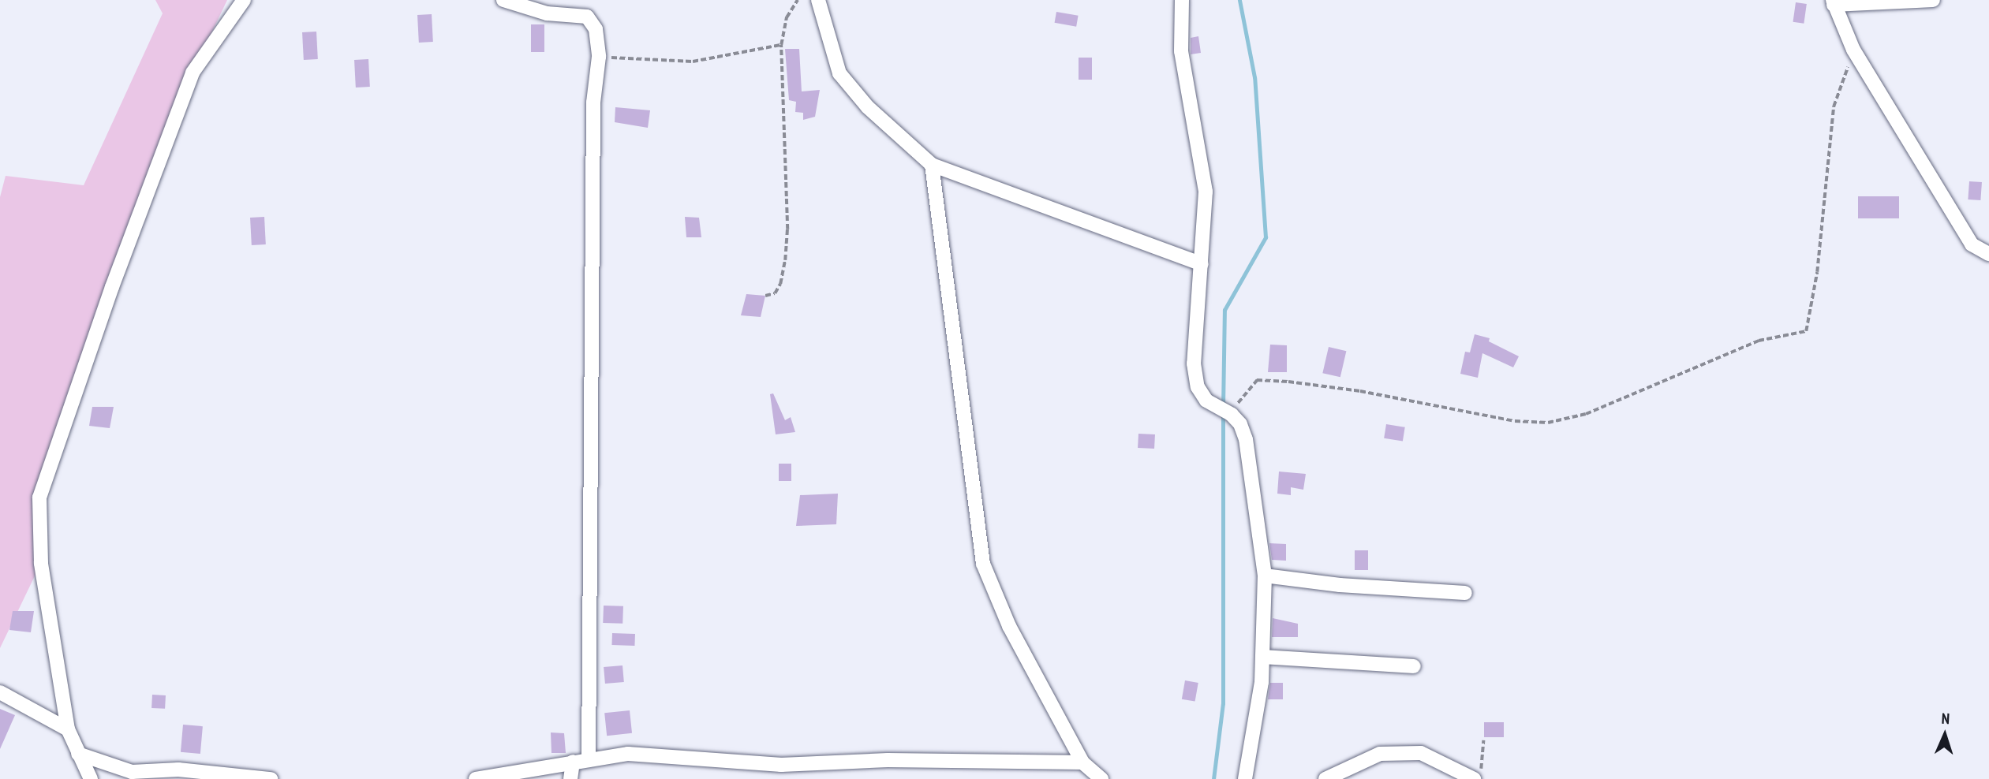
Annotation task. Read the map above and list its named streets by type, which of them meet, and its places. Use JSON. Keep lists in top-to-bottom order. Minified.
{"north":"top"}
